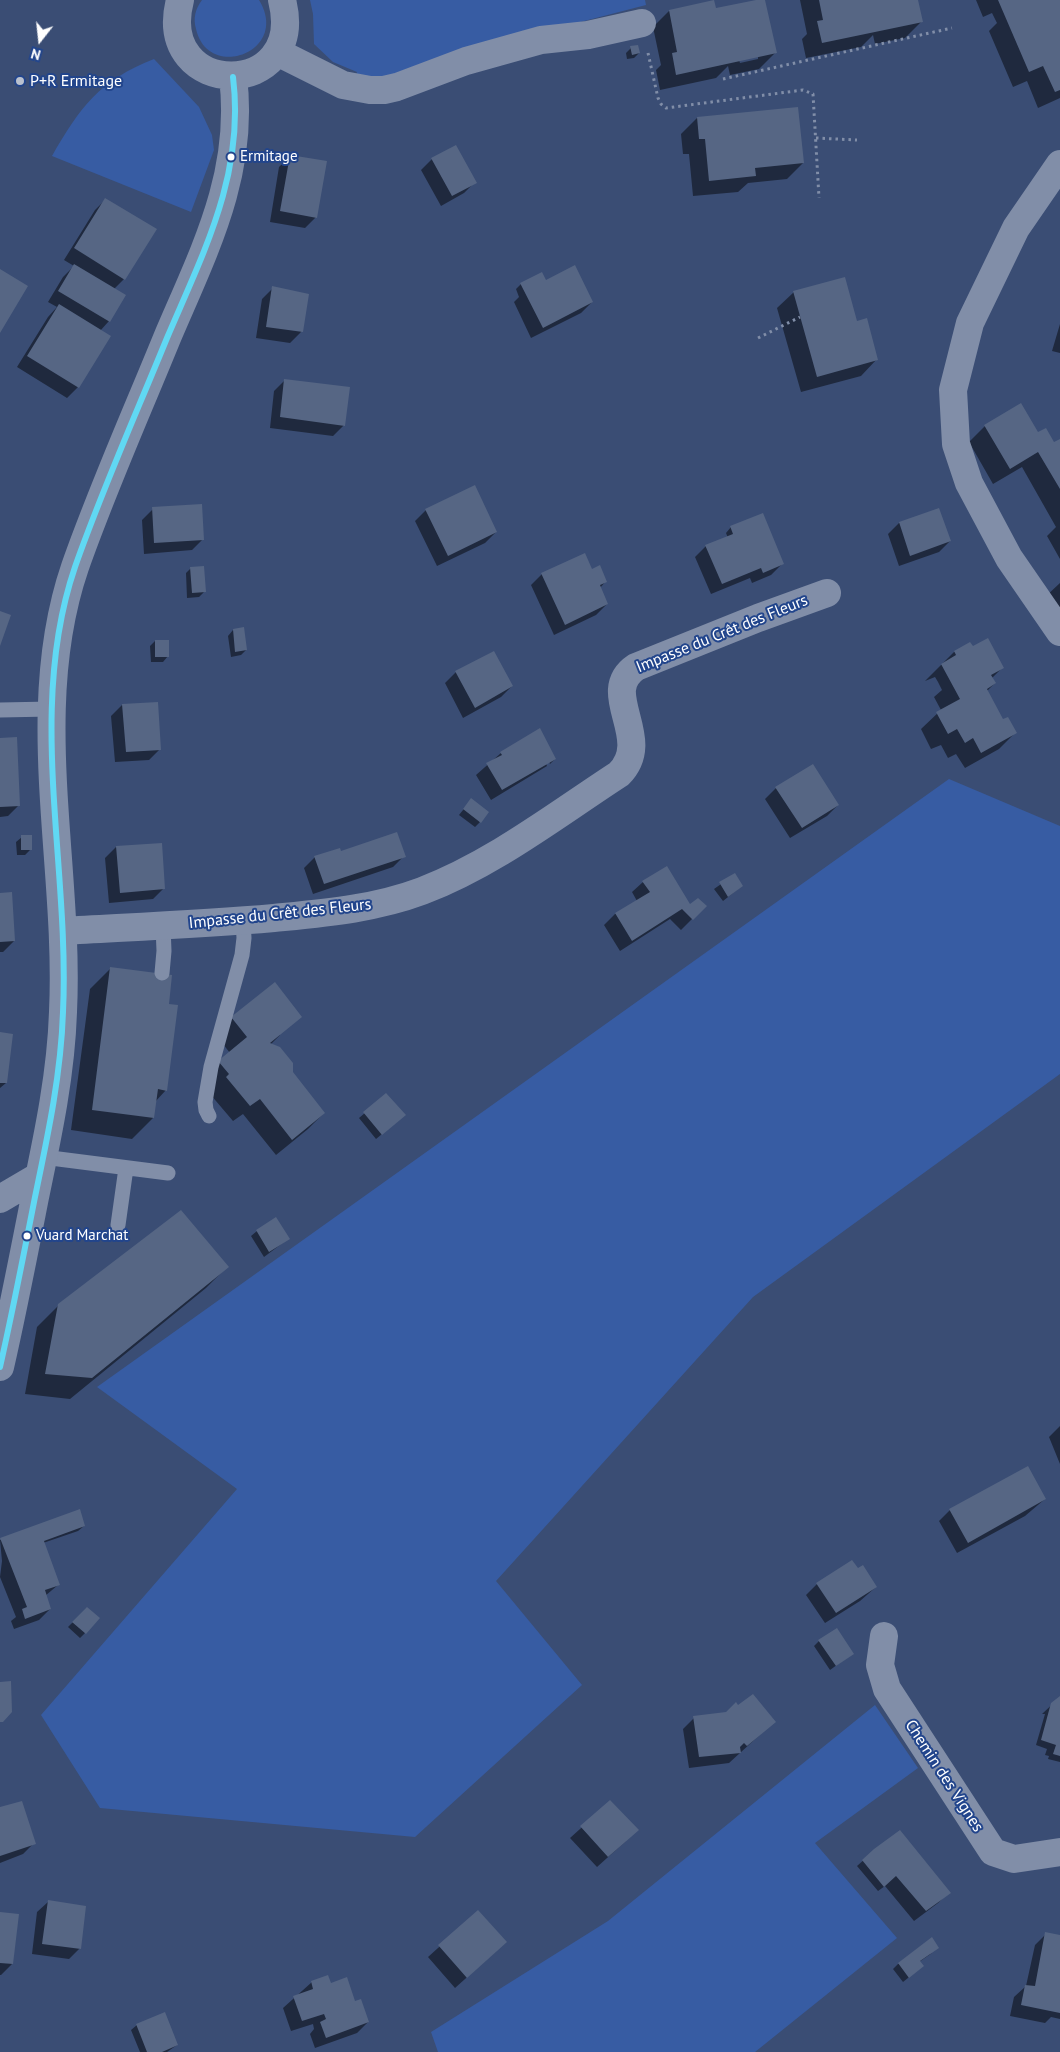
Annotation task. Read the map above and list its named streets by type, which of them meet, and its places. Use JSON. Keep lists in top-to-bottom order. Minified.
{"streets":{"street":["Impasse du Crêt des Fleurs","Chemin des Vignes"]},"places":["P+R Ermitage","Ermitage","Vuard Marchat"],"north":"bottom"}
